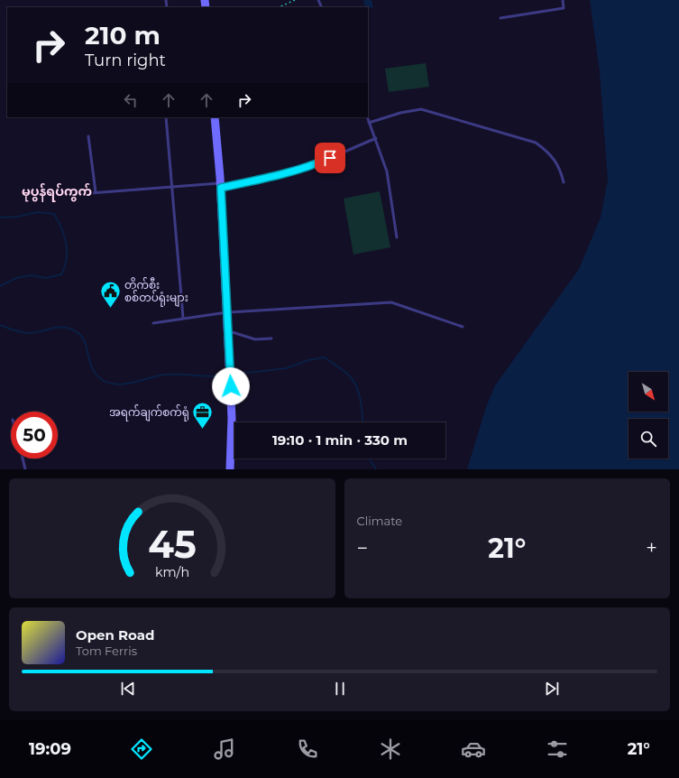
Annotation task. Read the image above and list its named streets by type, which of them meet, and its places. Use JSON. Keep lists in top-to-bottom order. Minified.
{"districts":["မုပွန်ရပ်ကွက်"],"places":{"public building":["တိုက်စီး စစ်တပ်ရုံးများ"],"office":["အရက်ချက်စက်ရုံ"]},"north":"bottom right","page":{"turn":["210 m","Turn right"],"limit":"50","trip":"19:10 · 1 min · 330 m","tile":"Climate","heat":["−","21°","+"],"song":["Open Road","Tom Ferris"],"tabs":["19:09","21°"],"gauge":["45","km/h"]}}
